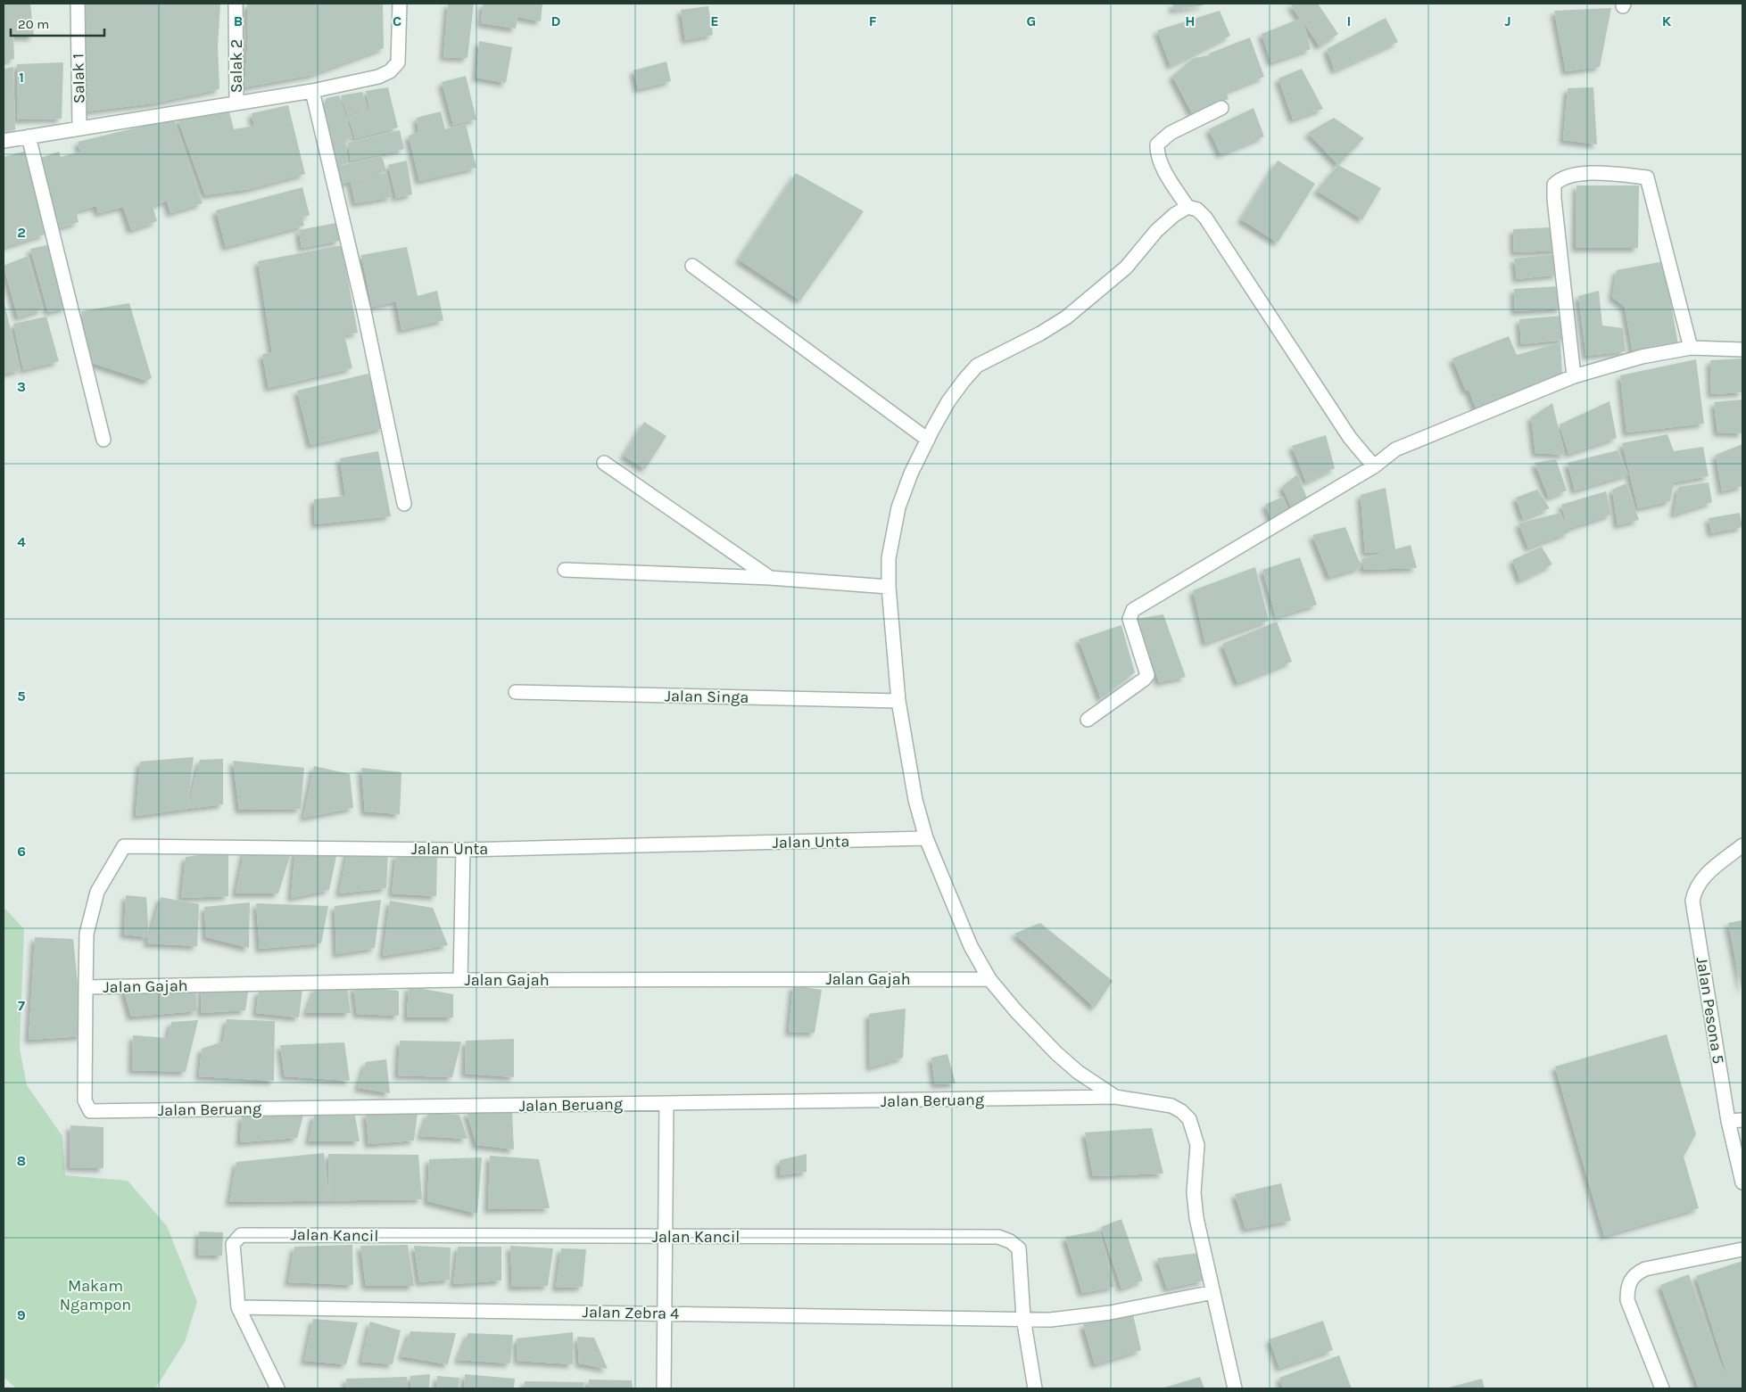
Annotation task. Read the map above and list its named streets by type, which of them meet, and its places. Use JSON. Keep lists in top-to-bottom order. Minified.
{"streets":{"street":["Salak 2","Salak 1","Jalan Singa","Jalan Unta","Jalan Gajah","Jalan Pesona 5","Jalan Beruang","Jalan Kancil","Jalan Zebra 4"]},"crossings":[["Jalan Unta","Jalan Gajah"],["Jalan Gajah","Jalan Beruang"],["Jalan Kancil","Jalan Zebra 4"]],"parks":["Makam Ngampon"],"scale_bar":"20 m","grid":{"columns":["B","C","D","E","F","G","H","I","J","K"],"rows":["1","2","3","4","5","6","7","8","9"]}}
